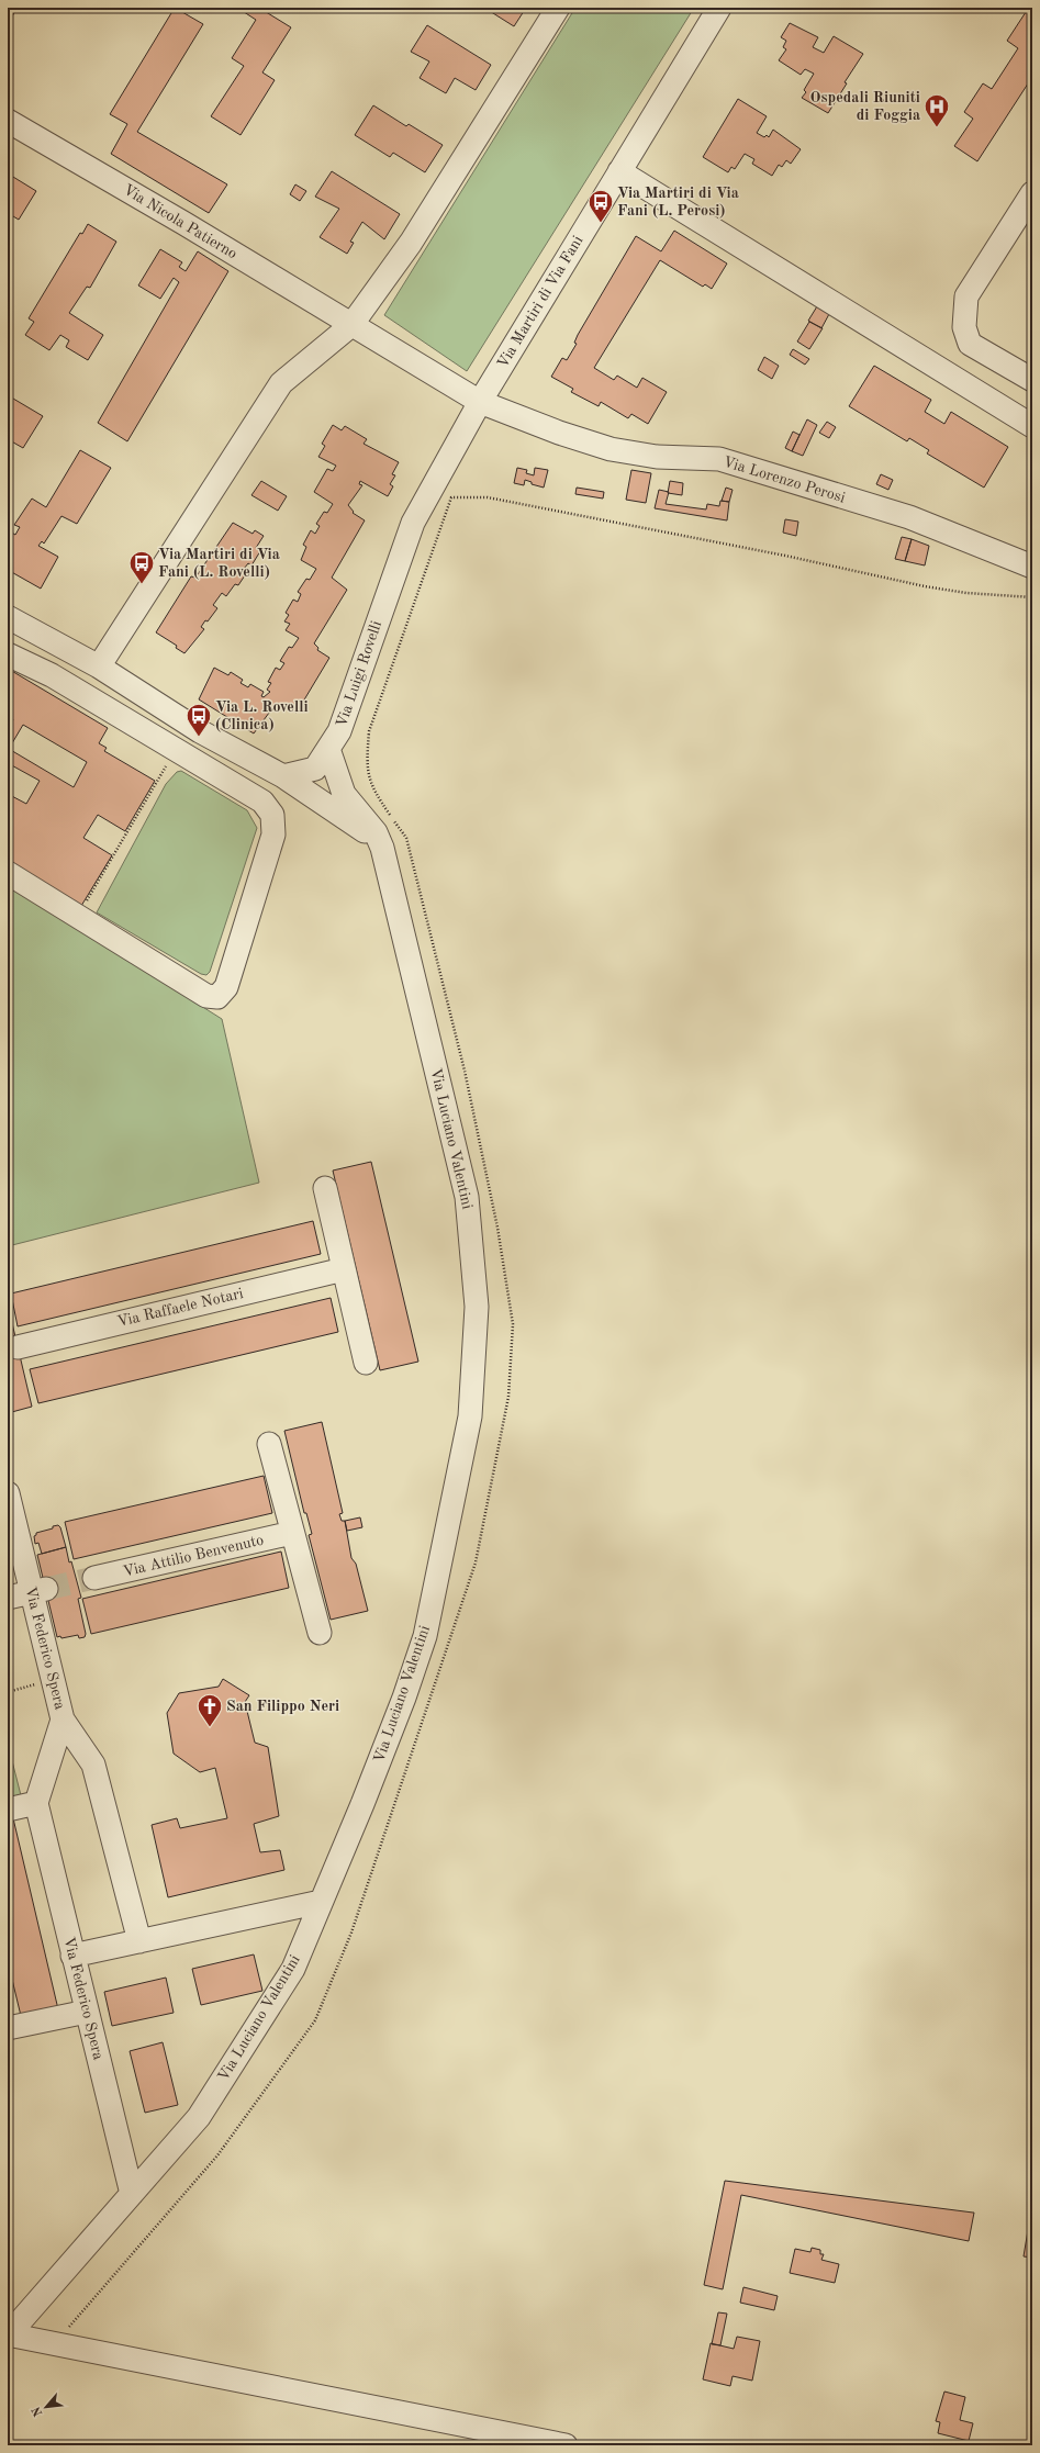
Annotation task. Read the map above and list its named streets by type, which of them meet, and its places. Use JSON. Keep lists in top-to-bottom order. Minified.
{"streets":{"street":["Via Nicola Patierno","Via Martiri di Via Fani","Via Lorenzo Perosi","Via Luigi Rovelli","Via Luciano Valentini","Via Raffaele Notari","Via Attilio Benvenuto","Via Federico Spera"]},"crossings":[["Via Martiri di Via Fani","Via Lorenzo Perosi"],["Via Martiri di Via Fani","Via Luigi Rovelli"],["Via Lorenzo Perosi","Via Luigi Rovelli"],["Via Luigi Rovelli","Via Luciano Valentini"],["Via Luciano Valentini","Via Federico Spera"]],"places":{"hospital":["Ospedali Riuniti di Foggia"],"bus stop":["Via Martiri di Via Fani (L. Perosi)","Via Martiri di Via Fani (L. Rovelli)","Via L. Rovelli (Clinica)"],"church":["San Filippo Neri"]},"north":"bottom left"}
